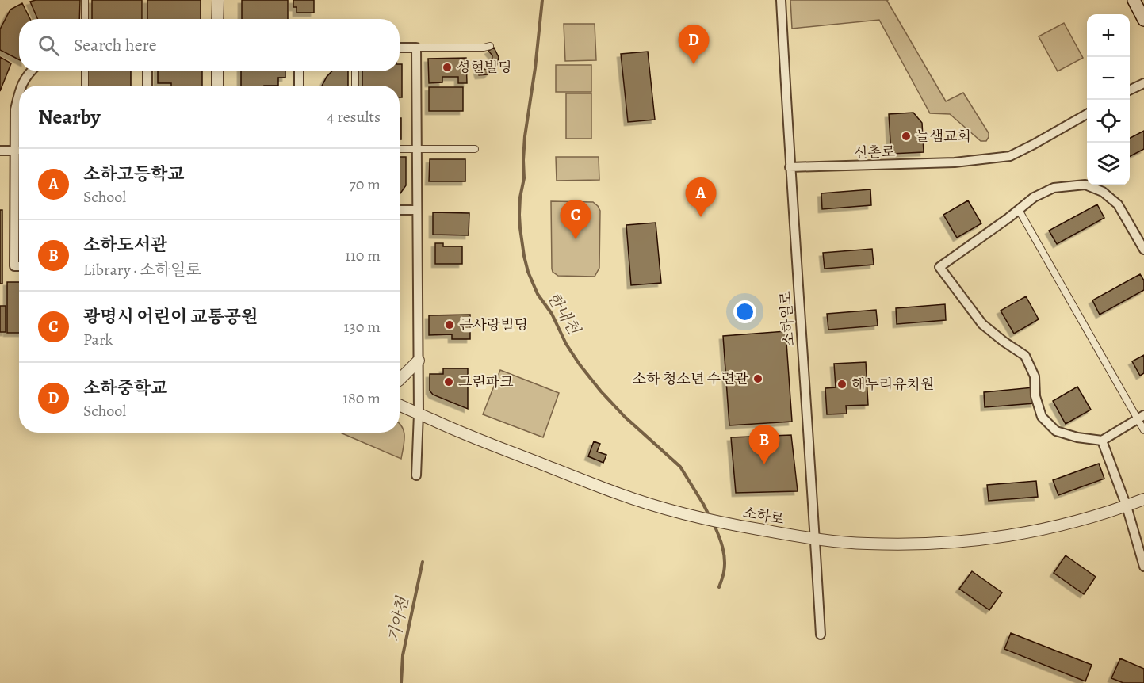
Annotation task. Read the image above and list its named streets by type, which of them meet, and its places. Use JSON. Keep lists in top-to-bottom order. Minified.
{"streets":{"street":["신촌로","소하일로","소하로"]},"crossings":[["신촌로","소하일로"],["소하일로","소하로"]],"water":["한내천","기아천"],"places":["성현빌딩","늘샘교회","큰사랑빌딩","소하 청소년 수련관","그린파크","해누리유치원"],"page":{"map_buttons":["+","−"],"search":"Search here","pins":["D","A","C","B"],"heading":["Nearby","4 results"],"list":[{"mark":"A","name":"소하고등학교","note":"School","value":"70 m"},{"mark":"B","name":"소하도서관","note":"Library · 소하일로","value":"110 m"},{"mark":"C","name":"광명시 어린이 교통공원","note":"Park","value":"130 m"},{"mark":"D","name":"소하중학교","note":"School","value":"180 m"}]}}
